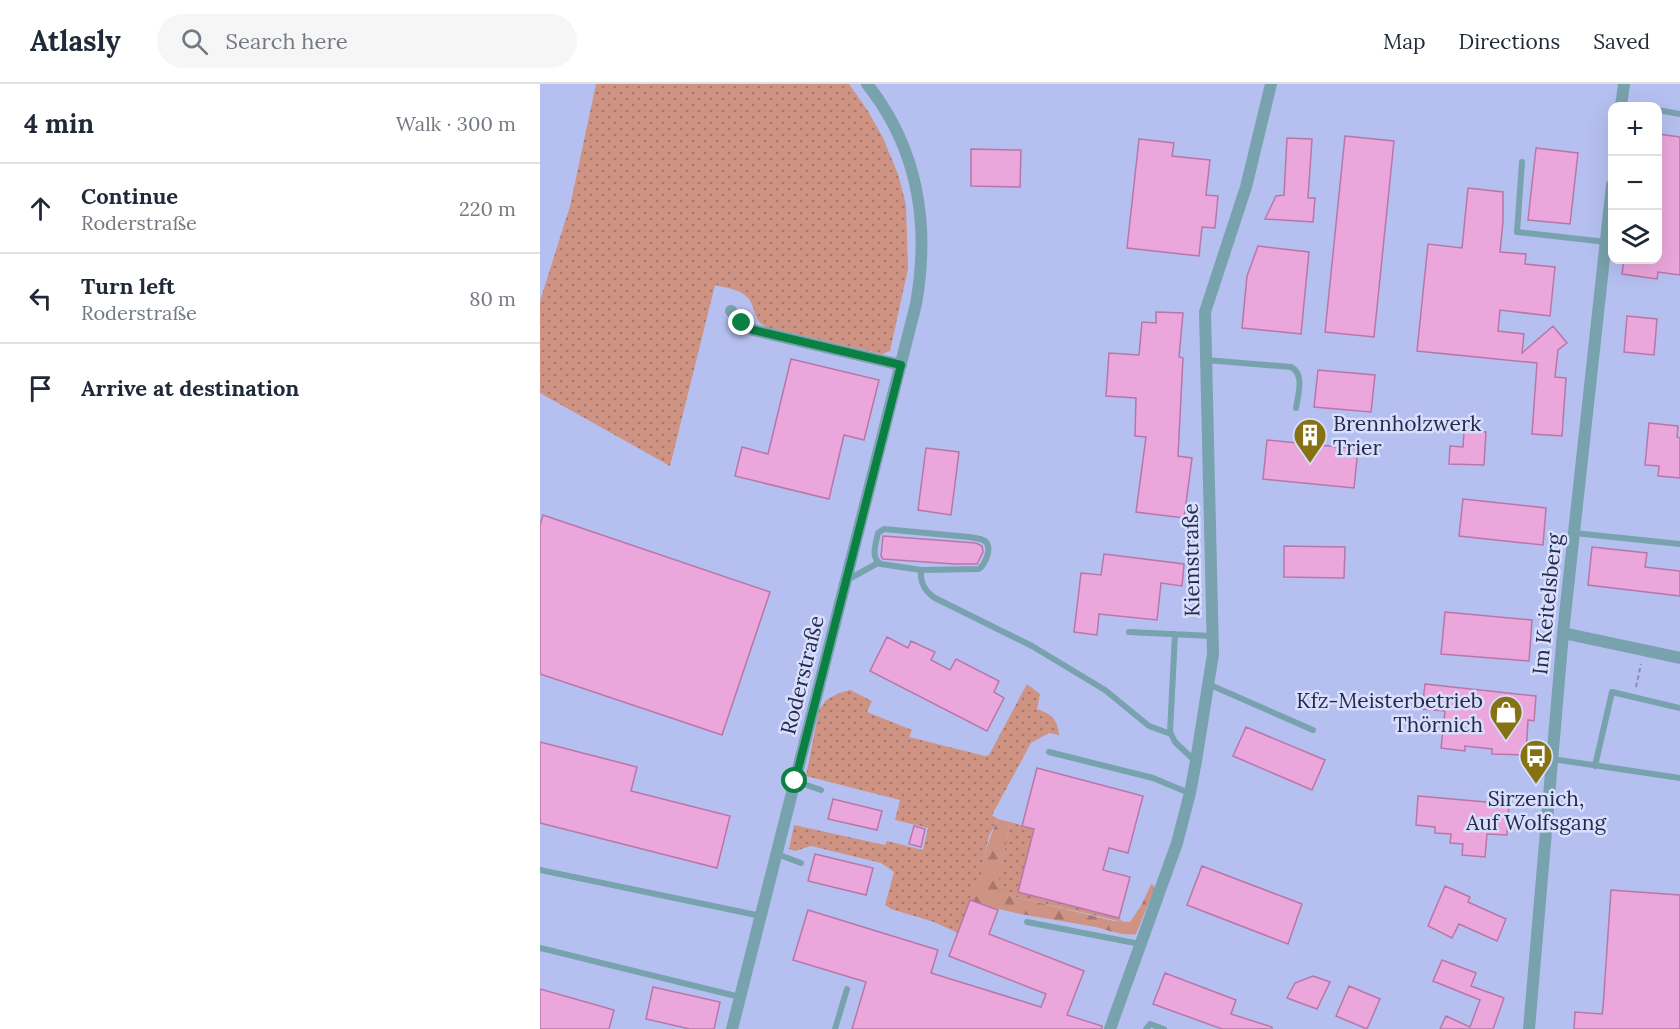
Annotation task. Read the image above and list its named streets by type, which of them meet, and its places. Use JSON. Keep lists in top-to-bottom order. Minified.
{"streets":{"street":["Kiemstraße","Im Keitelsberg","Roderstraße"]},"places":{"building":["Brennholzwerk Trier"],"shop":["Kfz-Meisterbetrieb Thörnich"],"bus stop":["Sirzenich, Auf Wolfsgang"]},"page":{"header":"Atlasly","search":"Search here","nav":["Map","Directions","Saved"],"heading":["4 min","Walk · 300 m"],"map_buttons":["+","−"],"list":[["Continue","Roderstraße","220 m"],["Turn left","Roderstraße","80 m"],"Arrive at destination"]}}
